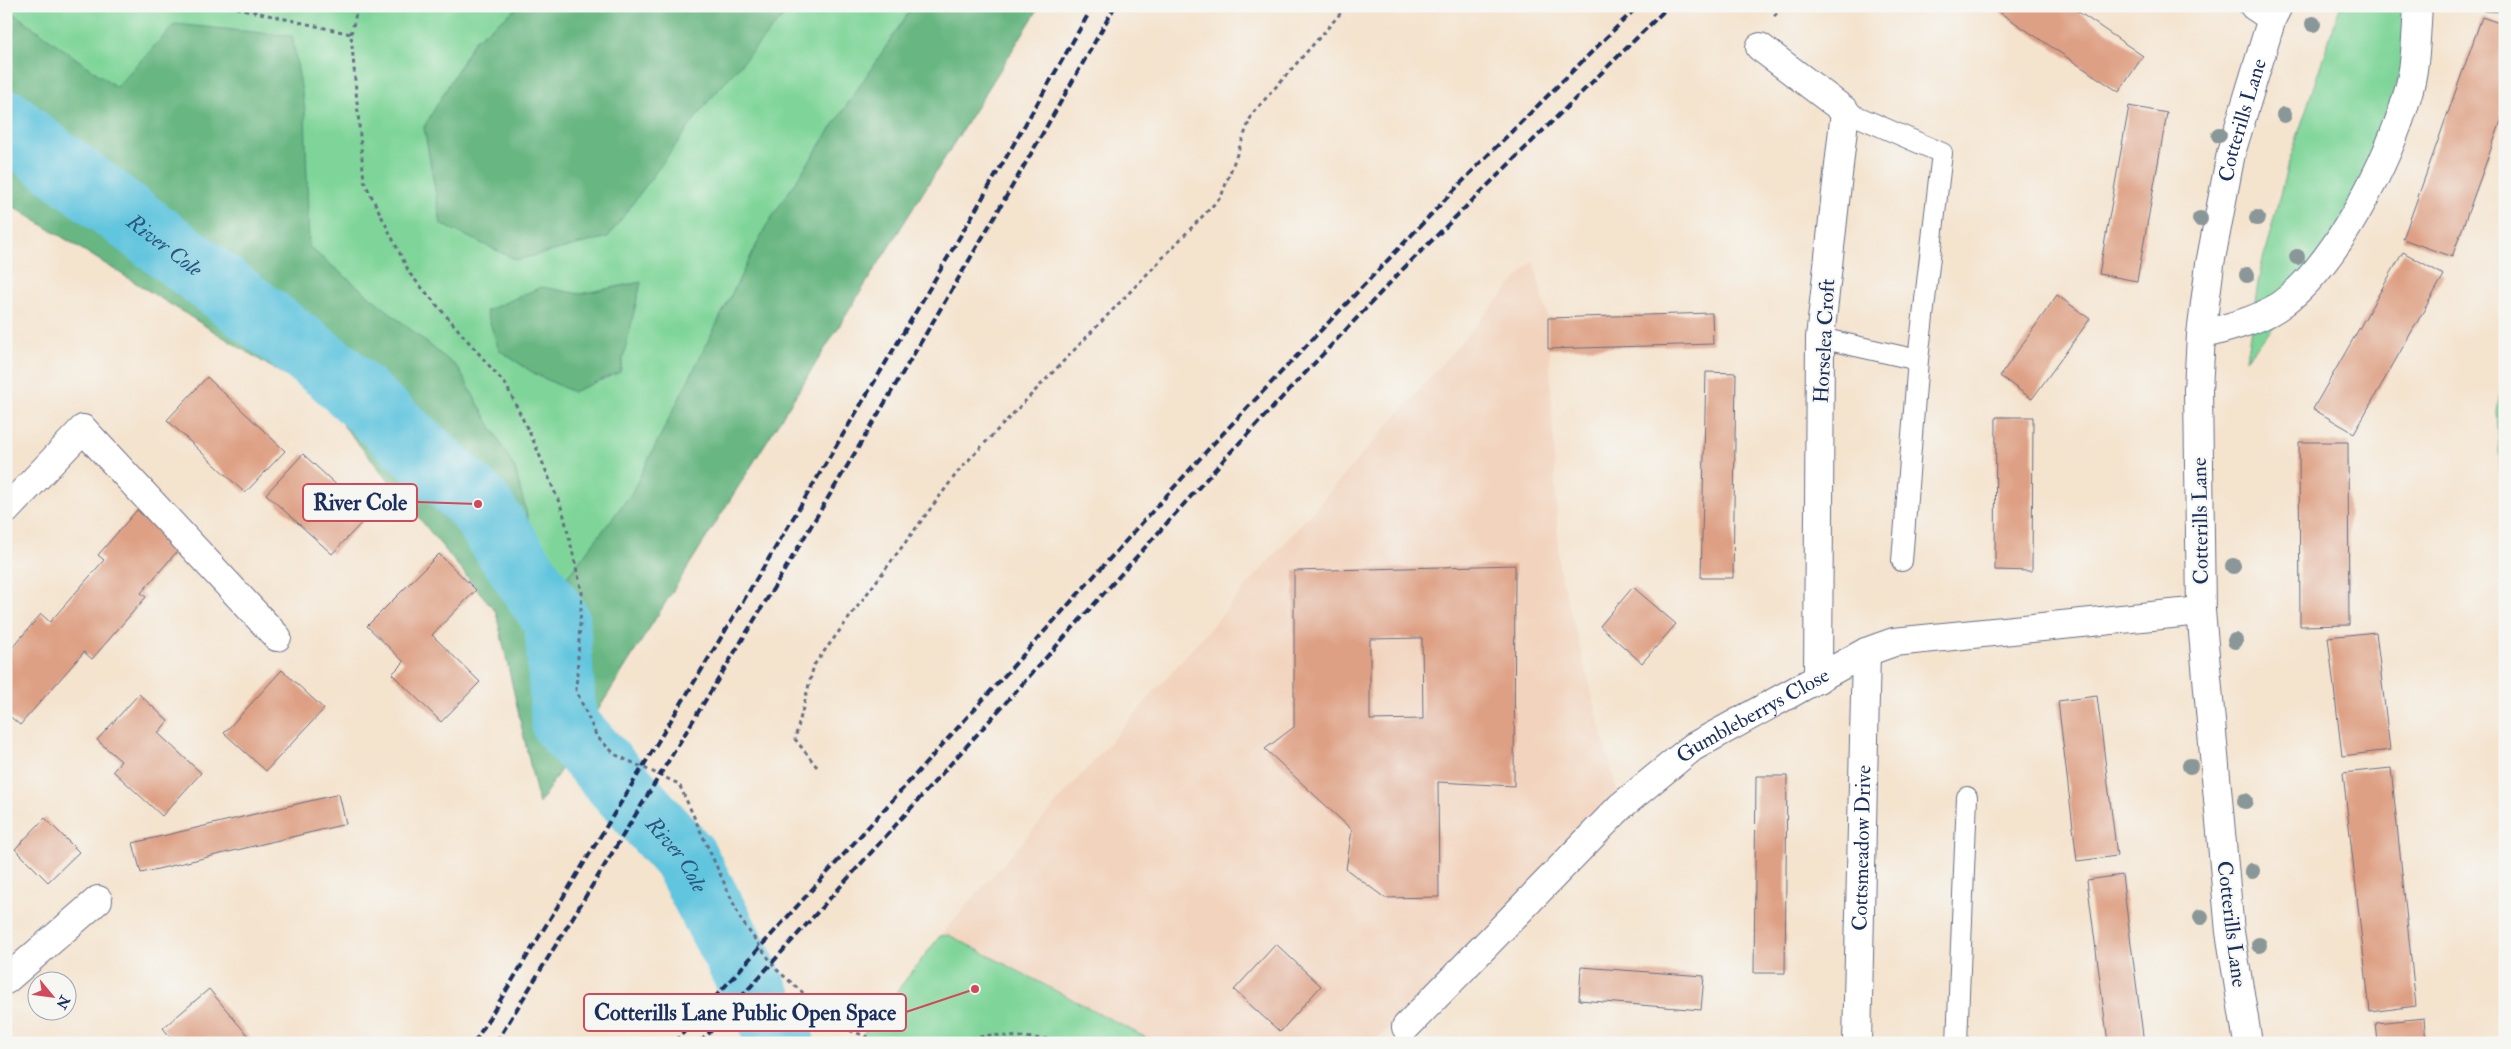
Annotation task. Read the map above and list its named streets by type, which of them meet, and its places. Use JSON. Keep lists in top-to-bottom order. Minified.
{"streets":{"street":["Cotterills Lane","Horselea Croft","Gumbleberrys Close","Cottsmeadow Drive"]},"crossings":[["Cotterills Lane","Gumbleberrys Close"],["Horselea Croft","Gumbleberrys Close"],["Gumbleberrys Close","Cottsmeadow Drive"]],"water":["River Cole"],"places":["River Cole","Cotterills Lane Public Open Space"],"north":"bottom right"}
